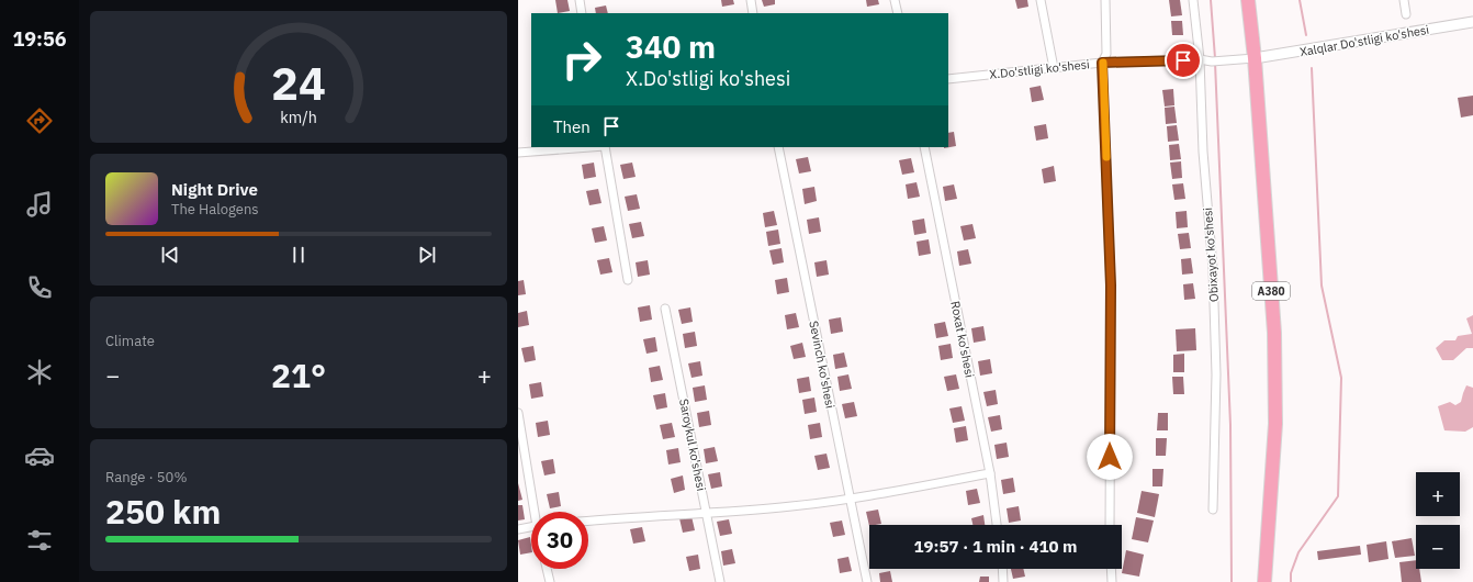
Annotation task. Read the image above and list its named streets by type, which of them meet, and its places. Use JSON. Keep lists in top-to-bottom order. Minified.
{"streets":{"highway":["A380"],"street":["Xalqlar Do'stligi ko'shesi","X.Do'stligi ko'shesi","Obixayot ko'shesi","Roxat ko'shesi","Sevinch ko'shesi","Saroykul ko'shesi"]},"crossings":[["Xalqlar Do'stligi ko'shesi","X.Do'stligi ko'shesi"],["Xalqlar Do'stligi ko'shesi","A380"],["X.Do'stligi ko'shesi","Obixayot ko'shesi"],["X.Do'stligi ko'shesi","A380"]],"page":{"tabs":"19:56","turn":["340 m","X.Do'stligi ko'shesi"],"then":"Then","song":["Night Drive","The Halogens"],"tile":["Climate",["Range · 50%","250 km"]],"heat":["−","21°","+"],"map_buttons":["+","−"],"limit":"30","trip":"19:57 · 1 min · 410 m","gauge":["24","km/h"]}}
